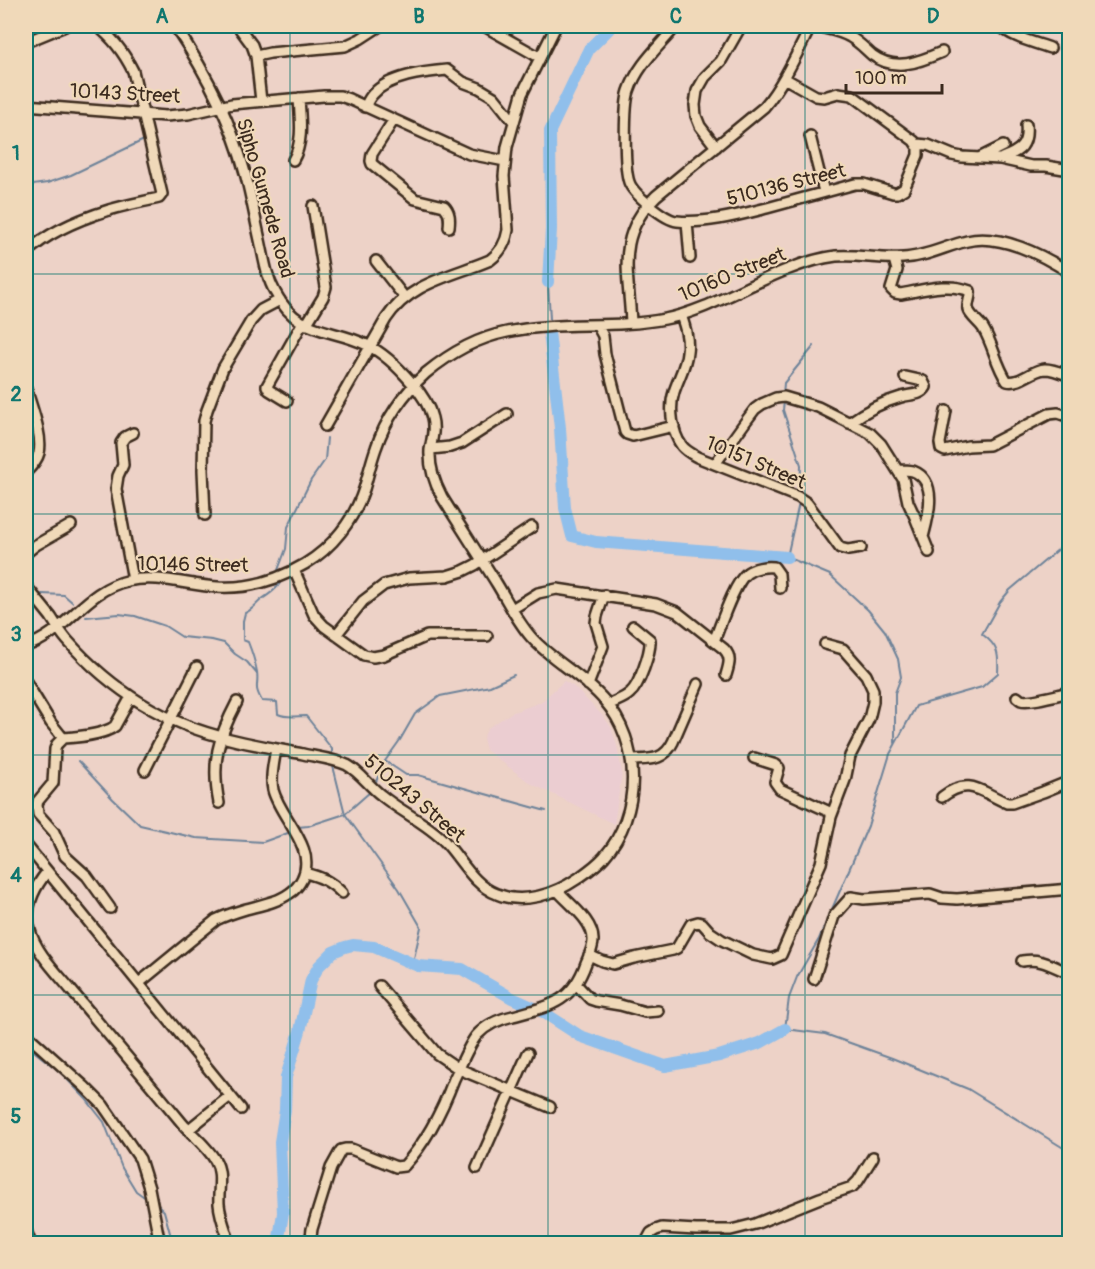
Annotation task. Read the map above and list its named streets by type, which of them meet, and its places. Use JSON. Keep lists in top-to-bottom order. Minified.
{"streets":{"street":["10143 Street","510136 Street","Sipho Gumede Road","10160 Street","10151 Street","10146 Street","510243 Street"]},"crossings":[["10143 Street","Sipho Gumede Road"],["Sipho Gumede Road","10160 Street"],["Sipho Gumede Road","10146 Street"],["Sipho Gumede Road","510243 Street"],["10160 Street","10151 Street"],["10160 Street","10146 Street"],["10160 Street","510243 Street"],["10146 Street","510243 Street"]],"scale_bar":"100 m","grid":{"columns":["A","B","C","D"],"rows":["1","2","3","4","5"]}}
